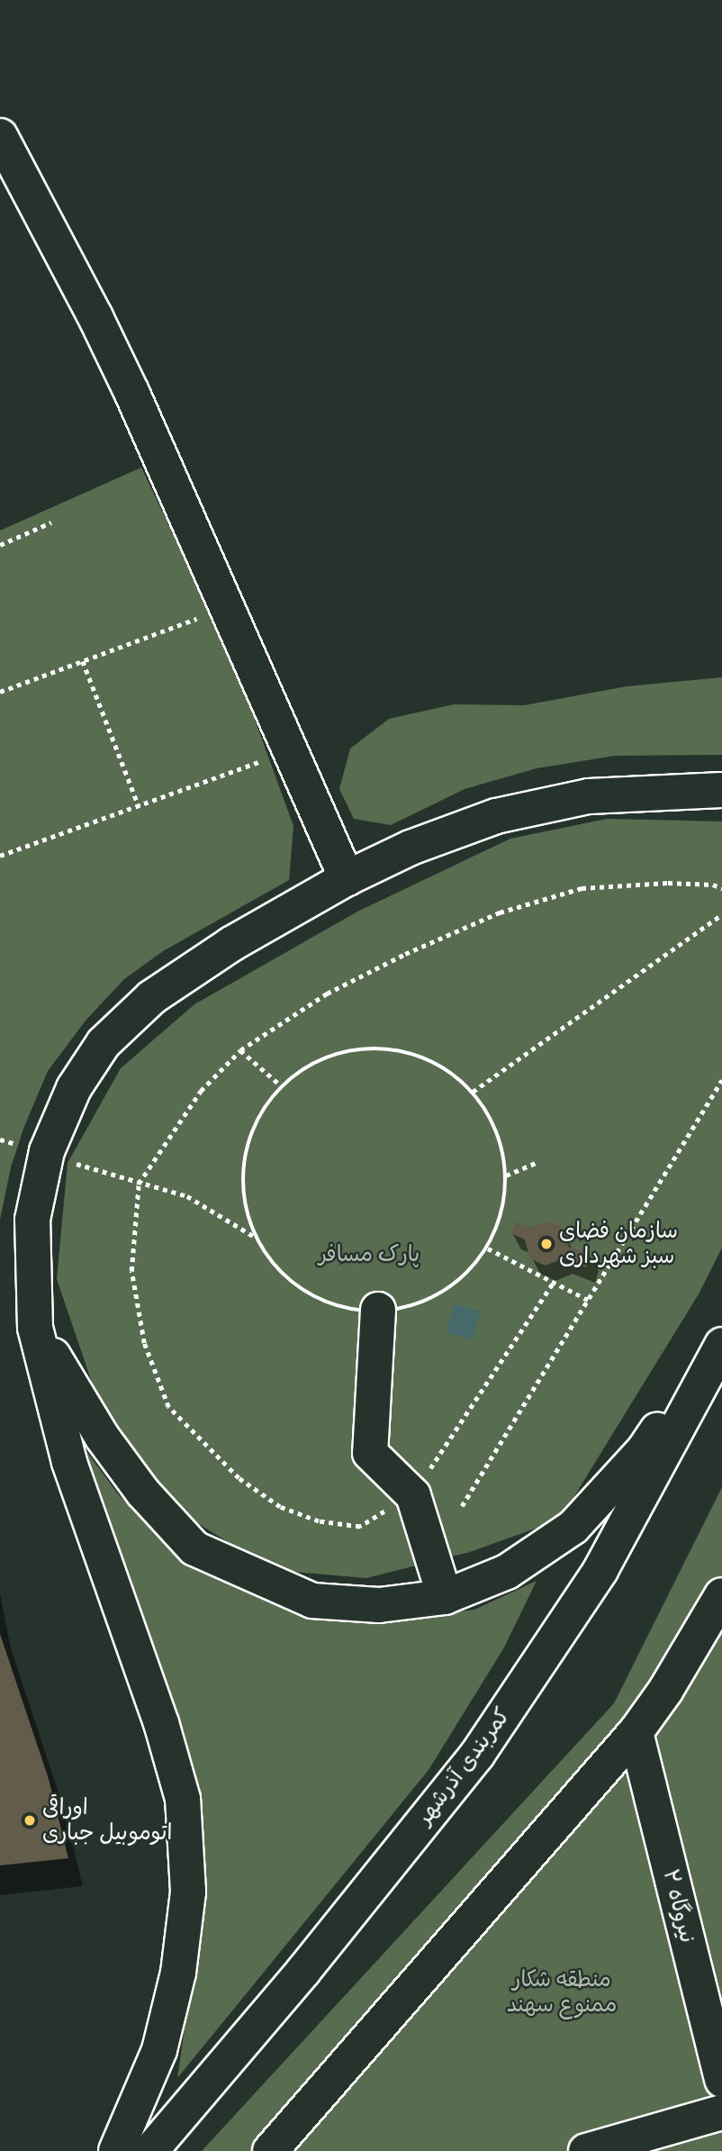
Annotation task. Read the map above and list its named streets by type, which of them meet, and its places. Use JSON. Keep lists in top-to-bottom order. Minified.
{"streets":{"main road":["کمربندی آذرشهر","نیروگاه ۲"]},"parks":["پارک مسافر","منطقه شکار ممنوع سهند"],"places":["سازمان فضای سبز شهرداری","اوراقی اتوموبیل جباری"]}
